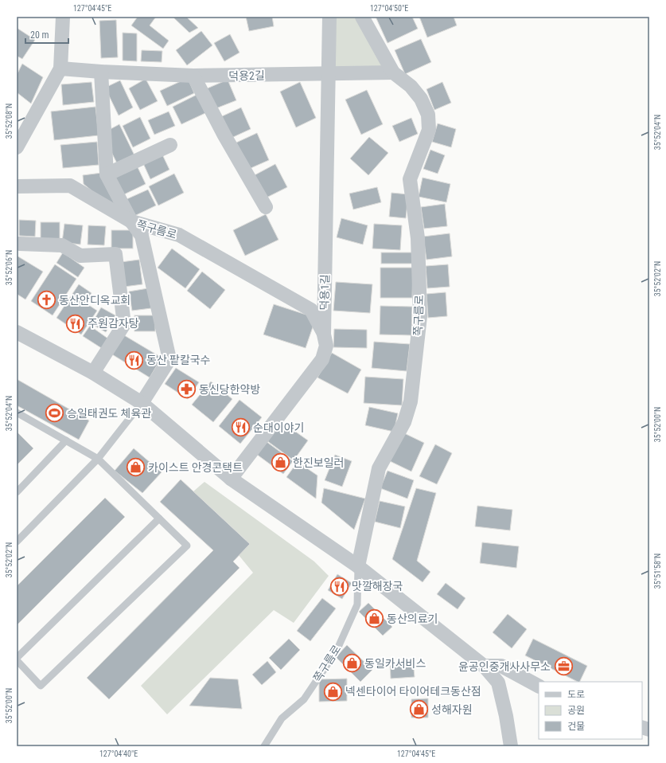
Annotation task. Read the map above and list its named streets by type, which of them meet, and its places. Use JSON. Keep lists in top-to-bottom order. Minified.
{"streets":{"street":["덕용2길","쪽구름로","덕용1길"]},"crossings":[["덕용2길","쪽구름로"],["덕용2길","덕용1길"],["쪽구름로","덕용1길"]],"places":{"church":["동산안디옥교회"],"restaurant":["주원감자탕","동산 팥칼국수","순대이야기","맛깔해장국"],"pharmacy":["동신당한약방"],"sports":["승일태권도 체육관"],"shop":["한진보일러","카이스트 안경콘택트","동산의료기","동일카서비스","넥센타이어 타이어테크동산점","성해자원"],"office":["윤공인중개사사무소"]},"legend":["도로","공원","건물"],"scale_bar":"20 m","coordinates":["127°04'45\"E","127°04'50\"E","35°52'08\"N","35°52'04\"N","35°52'06\"N","35°52'02\"N","35°52'00\"N","35°51'58\"N","127°04'40\"E"]}
